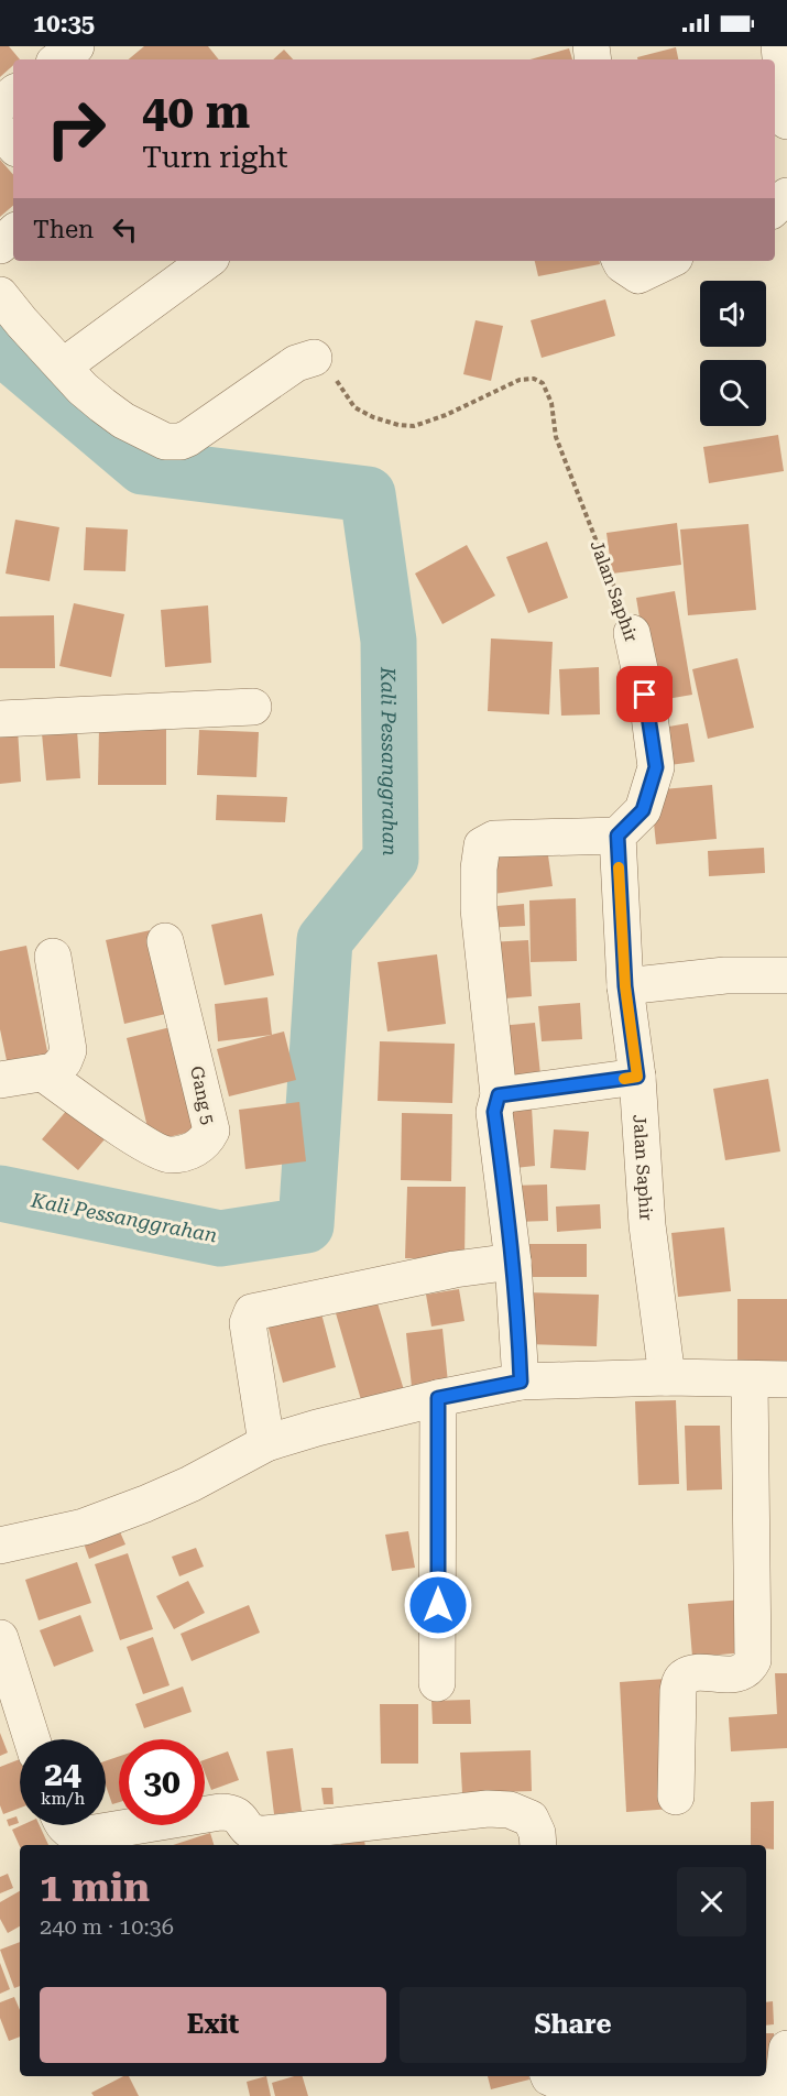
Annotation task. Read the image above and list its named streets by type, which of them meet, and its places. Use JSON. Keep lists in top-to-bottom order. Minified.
{"streets":{"street":["Jalan Saphir","Gang 5"]},"water":["Kali Pessanggrahan"],"page":{"status":"10:35","turn":["40 m","Turn right"],"then":"Then","speed":"24 km/h","limit":"30","heading":["1 min","240 m · 10:36"],"buttons":["Exit","Share"]}}
